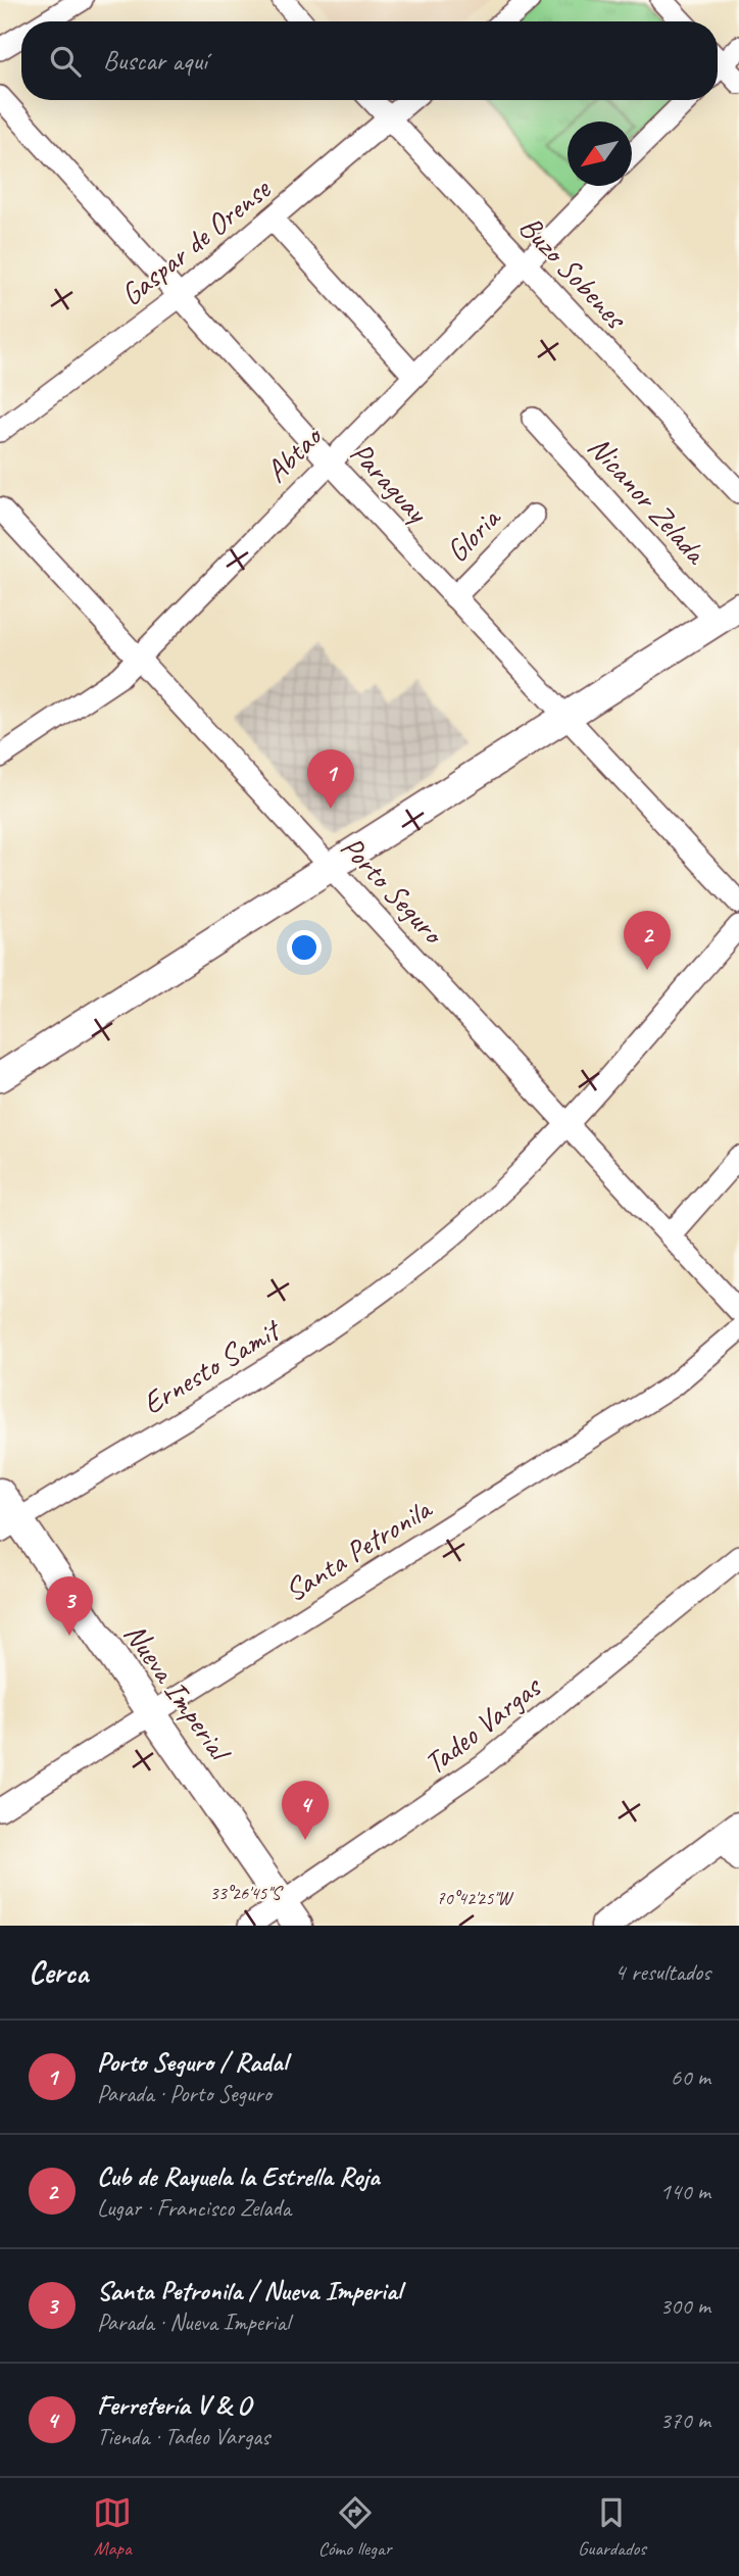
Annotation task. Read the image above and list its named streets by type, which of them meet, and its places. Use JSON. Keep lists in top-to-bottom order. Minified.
{"streets":{"main road":["Nueva Imperial"],"street":["Gaspar de Orense","Buzo Sobenes","Abtao","Paraguay","Nicanor Zelada","Gloria","Porto Seguro","Ernesto Samit","Santa Petronila","Tadeo Vargas"]},"crossings":[["Gaspar de Orense","Buzo Sobenes"],["Gaspar de Orense","Paraguay"],["Buzo Sobenes","Abtao"],["Abtao","Paraguay"],["Abtao","Porto Seguro"],["Paraguay","Gloria"],["Porto Seguro","Ernesto Samit"],["Ernesto Samit","Nueva Imperial"],["Santa Petronila","Nueva Imperial"],["Nueva Imperial","Tadeo Vargas"]],"north":"bottom left","page":{"search":"Buscar aquí","pins":["1","2","3","4"],"heading":["Cerca","4 resultados"],"list":[{"mark":"1","name":"Porto Seguro / Radal","note":"Parada · Porto Seguro","value":"60 m"},{"mark":"2","name":"Cub de Rayuela la Estrella Roja","note":"Lugar · Francisco Zelada","value":"140 m"},{"mark":"3","name":"Santa Petronila / Nueva Imperial","note":"Parada · Nueva Imperial","value":"300 m"},{"mark":"4","name":"Ferretería V & O","note":"Tienda · Tadeo Vargas","value":"370 m"}],"nav":["Mapa","Cómo llegar","Guardados"]},"coordinates":["33°26'45\"S","70°42'25\"W"]}
